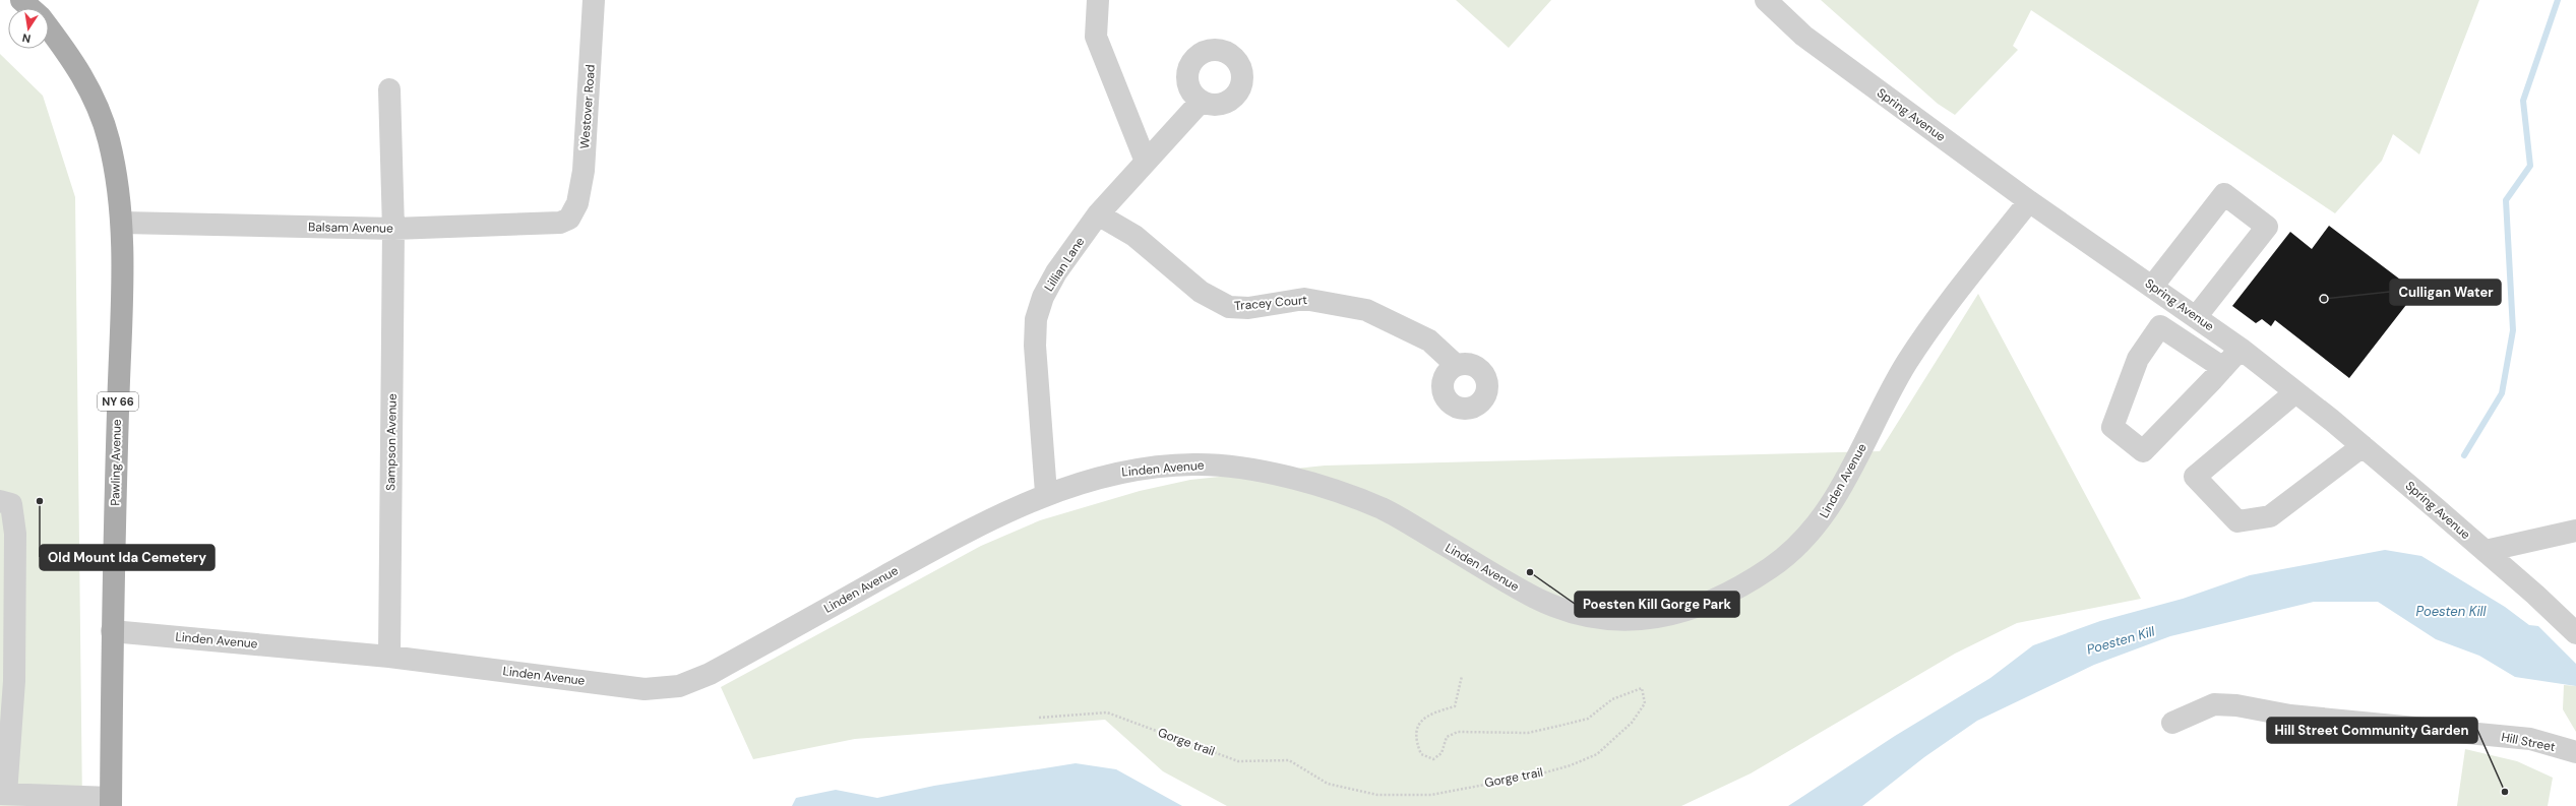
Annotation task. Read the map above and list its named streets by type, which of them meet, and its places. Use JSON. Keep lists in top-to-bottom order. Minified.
{"streets":{"main road":["NY 66","Pawling Avenue"],"street":["Westover Road","Spring Avenue","Balsam Avenue","Lillian Lane","Tracey Court","Sampson Avenue","Linden Avenue","Hill Street"],"path":["Gorge trail"]},"crossings":[["Westover Road","Balsam Avenue"],["Spring Avenue","Linden Avenue"],["Balsam Avenue","Sampson Avenue"],["Balsam Avenue","Pawling Avenue"],["Lillian Lane","Tracey Court"],["Lillian Lane","Linden Avenue"],["Sampson Avenue","Linden Avenue"],["Pawling Avenue","Linden Avenue"]],"water":["Poesten Kill"],"places":["Culligan Water","Old Mount Ida Cemetery","Poesten Kill Gorge Park","Hill Street Community Garden"],"north":"bottom"}
